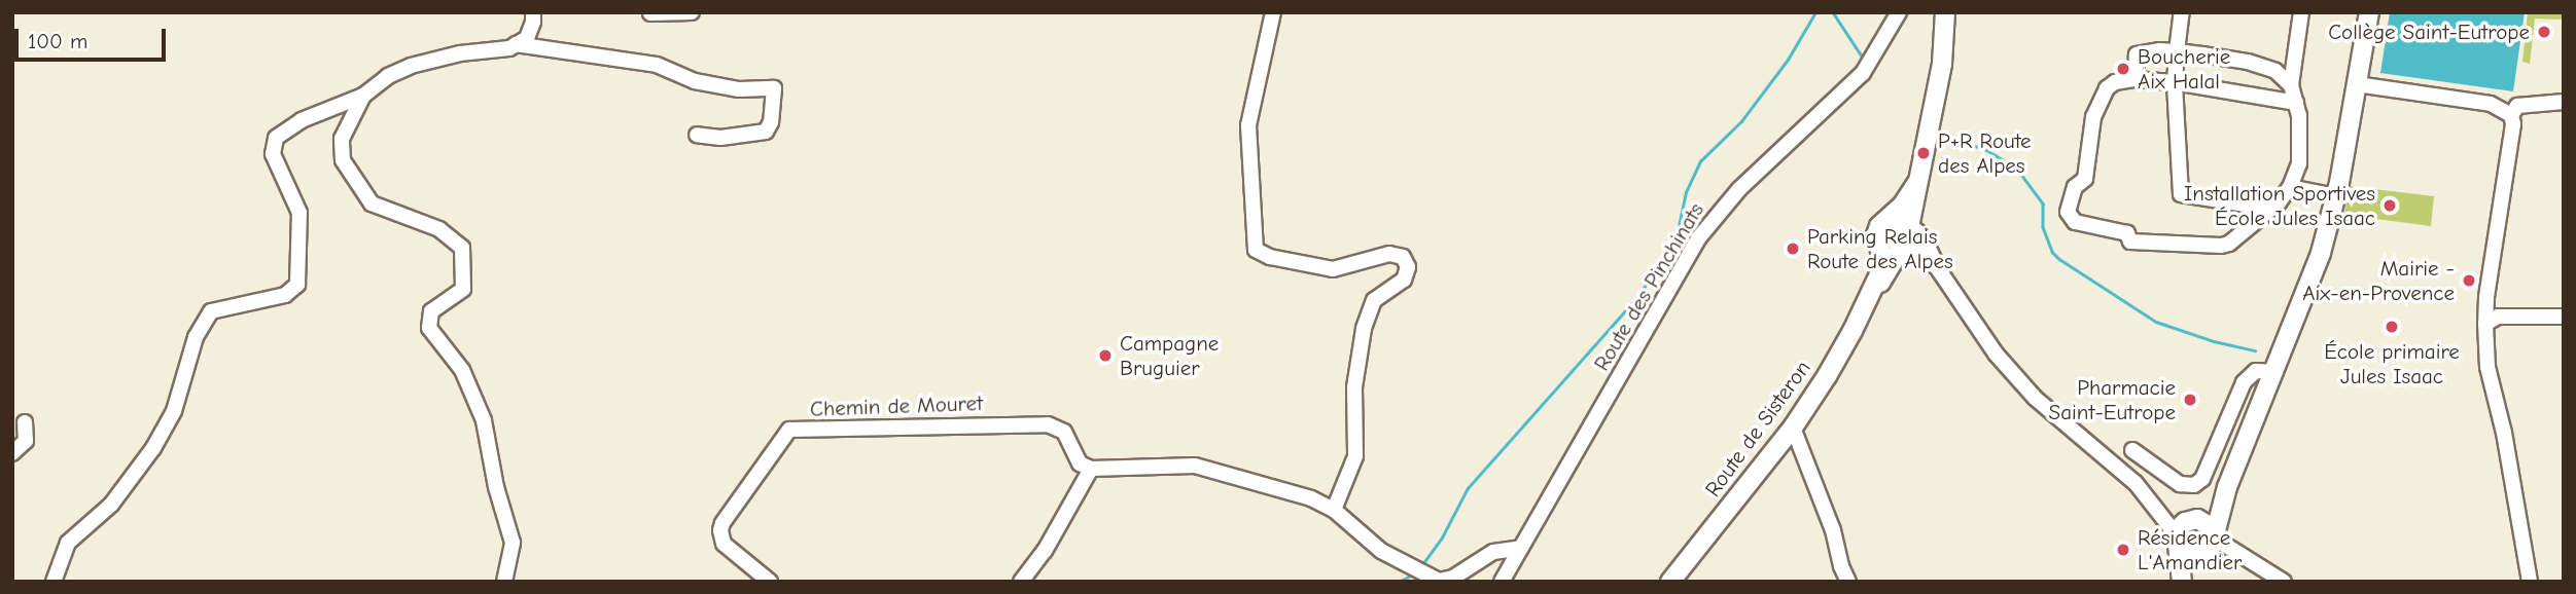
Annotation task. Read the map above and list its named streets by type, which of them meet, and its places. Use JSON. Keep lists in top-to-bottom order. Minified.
{"streets":{"main road":["Route de Sisteron"],"street":["Route des Pinchinats","Chemin de Mouret"]},"places":["Collège Saint-Eutrope","Boucherie Aix Halal","P+R Route des Alpes","Installation Sportives École Jules Isaac","Parking Relais Route des Alpes","Mairie - Aix-en-Provence","École primaire Jules Isaac","Campagne Bruguier","Pharmacie Saint-Eutrope","Résidence L'Amandier"],"scale_bar":"100 m"}
